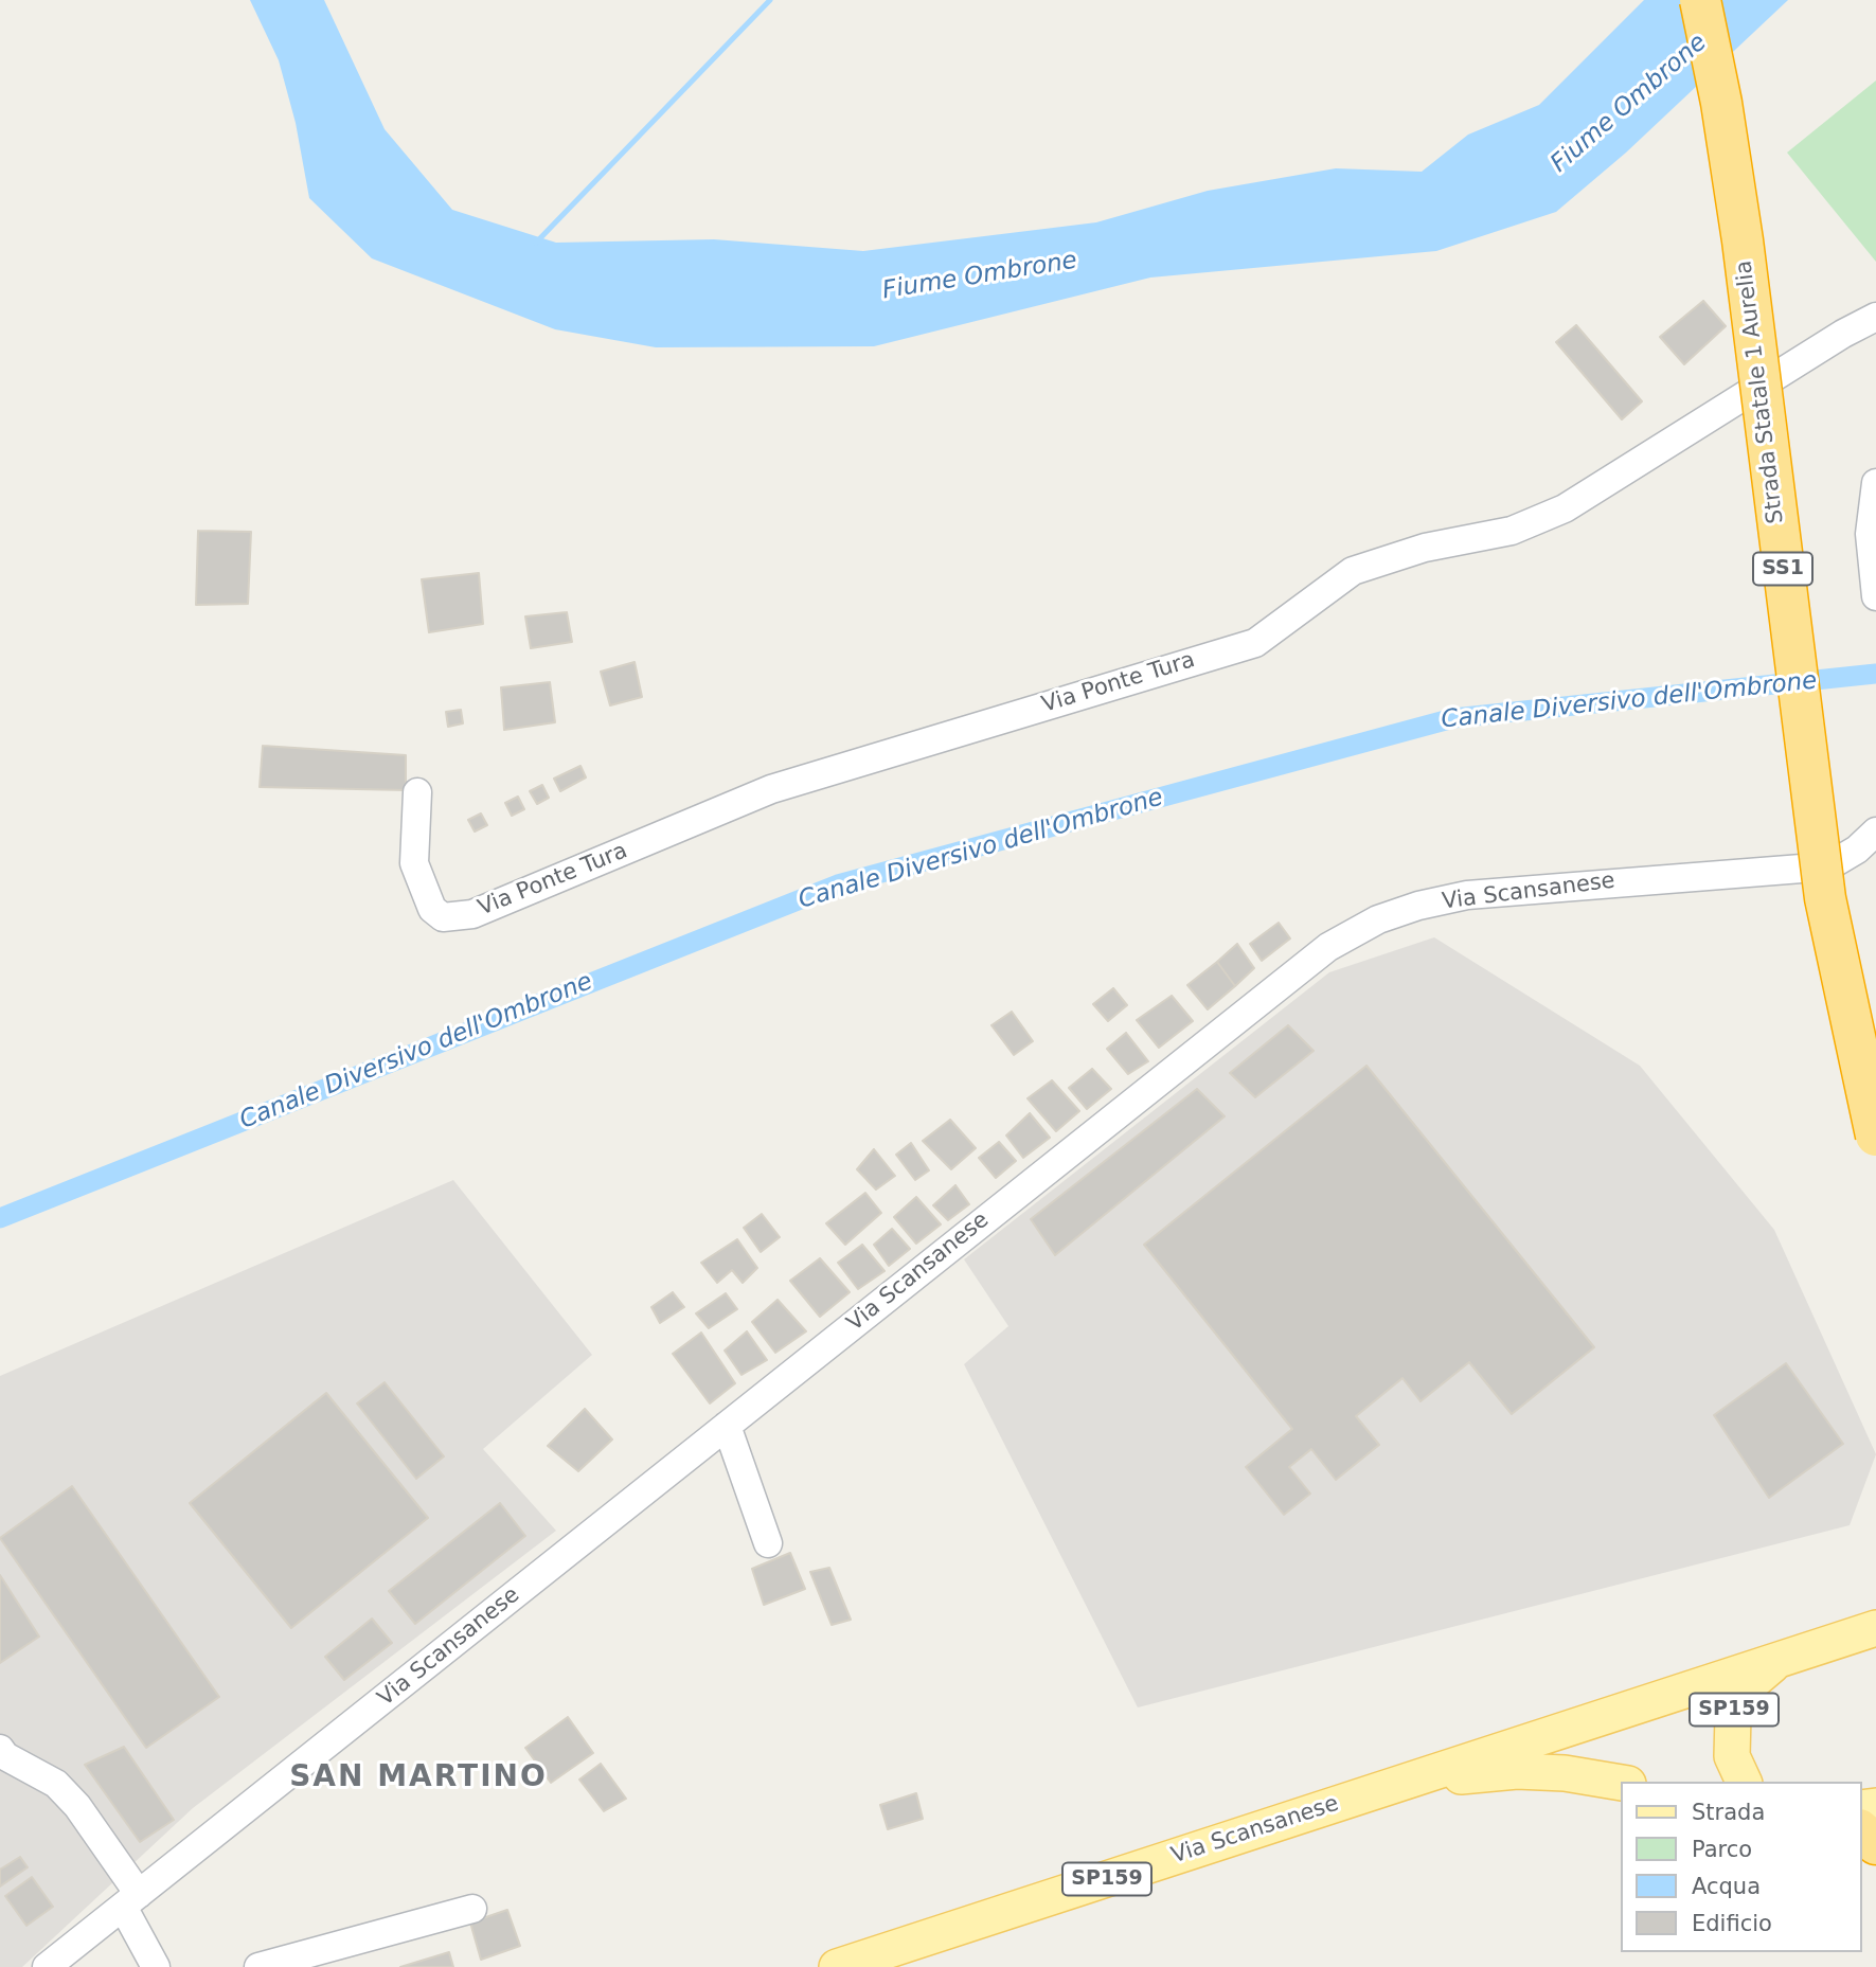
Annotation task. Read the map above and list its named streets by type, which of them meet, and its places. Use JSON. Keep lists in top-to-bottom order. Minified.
{"streets":{"highway":["Strada Statale 1 Aurelia","SS1"],"main road":["Via Scansanese","SP159"],"street":["Via Ponte Tura"]},"crossings":[["Via Scansanese","SP159"]],"districts":["SAN MARTINO"],"water":["Fiume Ombrone","Canale Diversivo dell'Ombrone"],"legend":["Strada","Parco","Acqua","Edificio"]}
